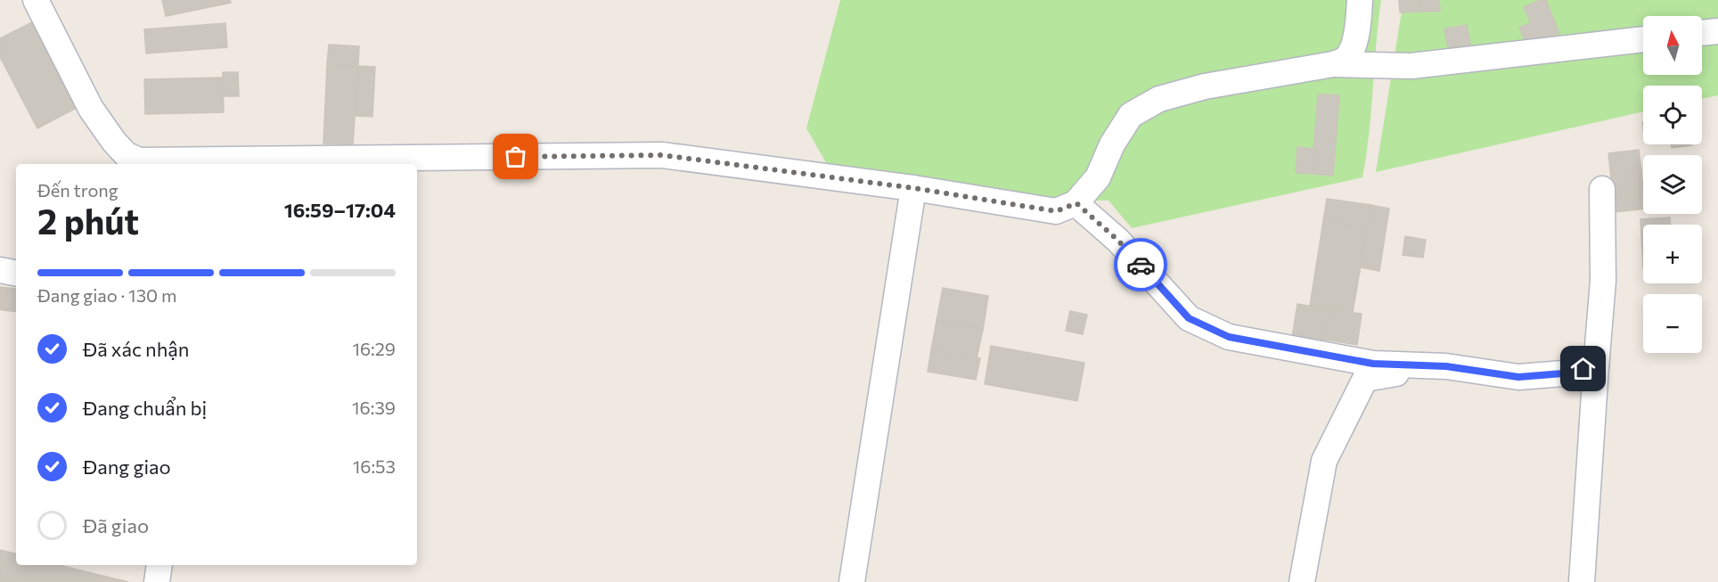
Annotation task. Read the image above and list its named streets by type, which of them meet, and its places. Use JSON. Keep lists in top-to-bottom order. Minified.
{"north":"top","page":{"map_buttons":["+","−"],"heading":["2 phút","Đến trong","16:59–17:04"],"bar":"Đang giao · 130 m","list":[["Đã xác nhận","16:29"],["Đang chuẩn bị","16:39"],["Đang giao","16:53"],"Đã giao"]}}
